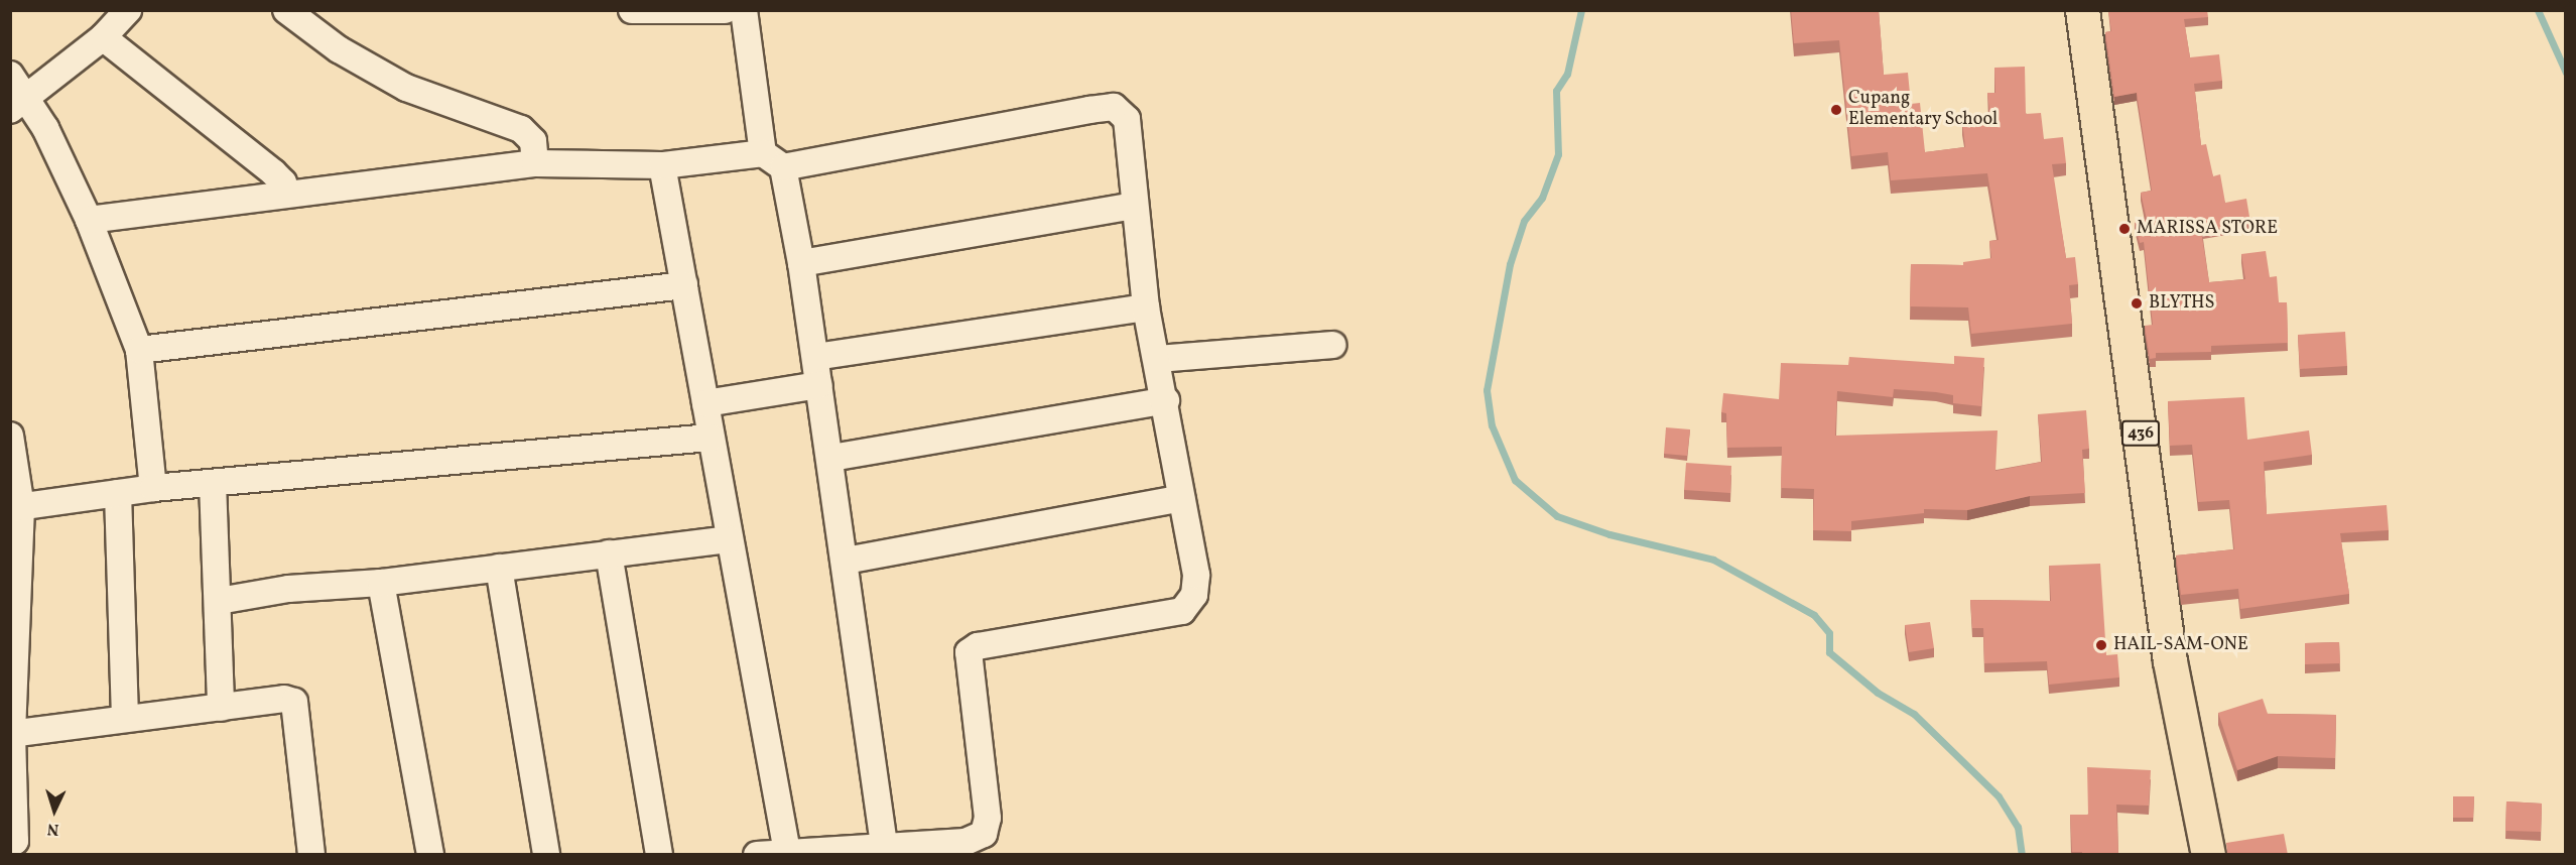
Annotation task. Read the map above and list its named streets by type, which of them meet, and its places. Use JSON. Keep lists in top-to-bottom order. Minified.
{"streets":{"main road":["436"]},"places":["Cupang Elementary School","MARISSA STORE","BLYTHS","HAIL-SAM-ONE"],"north":"bottom"}
